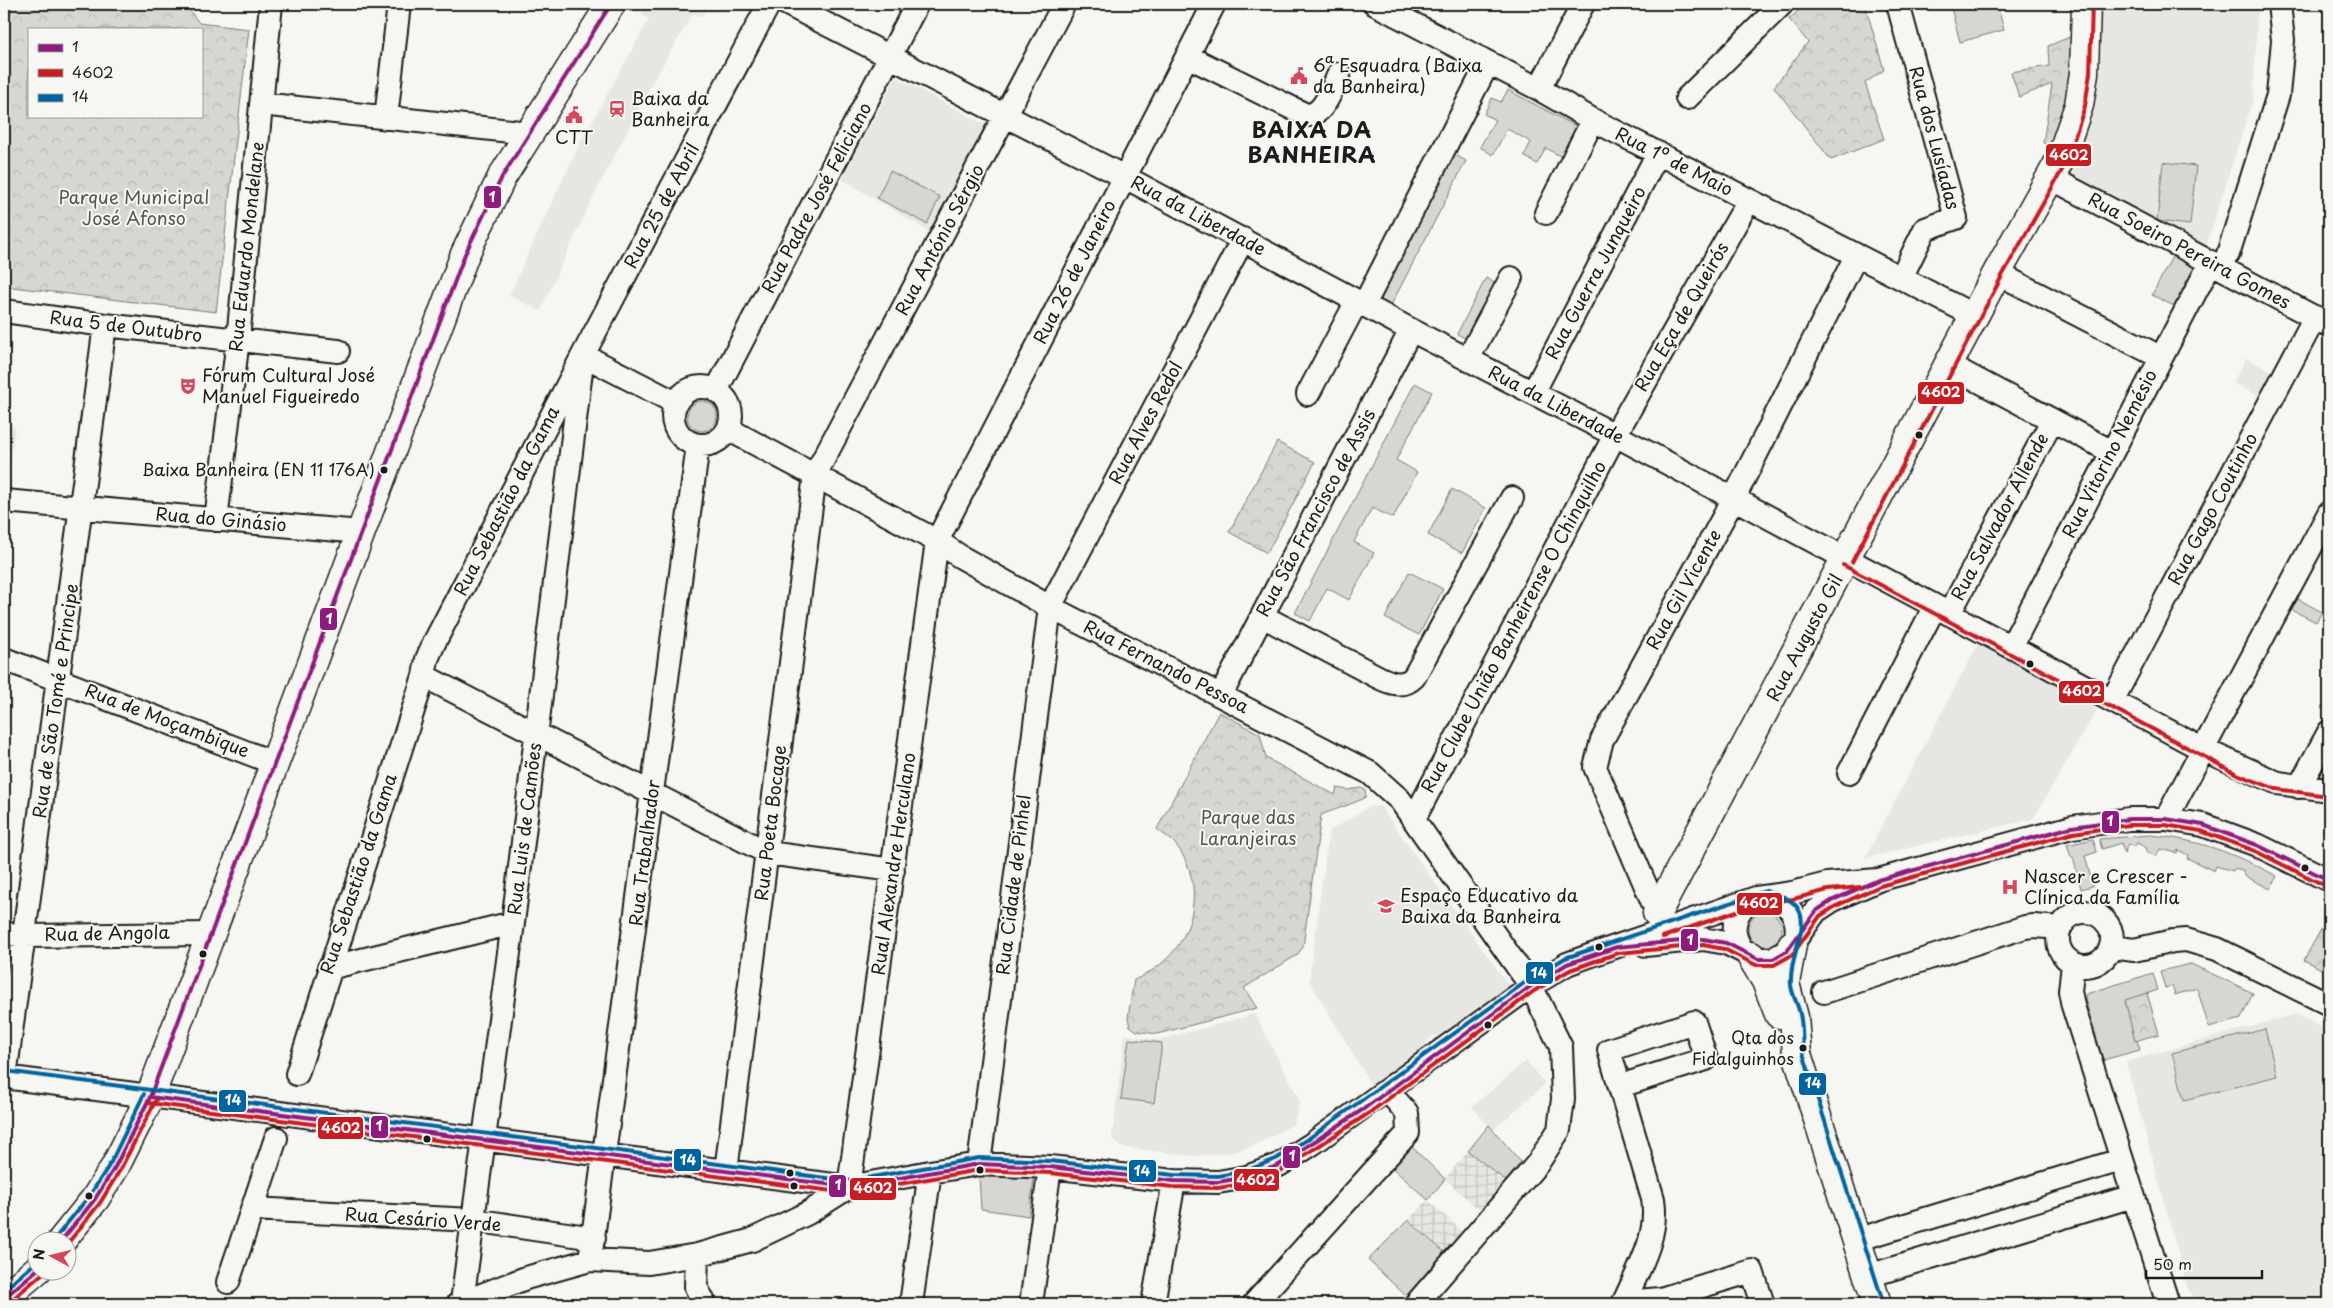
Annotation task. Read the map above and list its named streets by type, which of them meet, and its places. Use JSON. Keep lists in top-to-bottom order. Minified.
{"streets":{"main road":["Rua Augusto Gil"],"street":["Rua dos Lusíadas","Rua 1º de Maio","Rua Padre José Feliciano","Rua 25 de Abril","Rua da Liberdade","Rua António Sérgio","Rua Eduardo Mondelane","Rua Soeiro Pereira Gomes","Rua 26 de Janeiro","Rua Guerra Junqueiro","Rua Eça de Queirós","Rua 5 de Outubro","Rua Alves Redol","Rua Vitorino Nemésio","Rua Sebastião da Gama","Rua Gago Coutinho","Rua São Francisco de Assis","Rua Salvador Allende","Rua do Ginásio","Rua Gil Vicente","Rua Clube União Banheirense O Chinquilho","Rua Fernando Pessoa","Rua de São Tomé e Principe","Rua de Moçambique","Rua Poeta Bocage","Rua Luis de Camões","Rua Trabalhador","Rual Alexandre Herculano","Rua Cidade de Pinhel","Rua de Angola","Rua Cesário Verde"]},"crossings":[["Rua dos Lusíadas","Rua 1º de Maio"],["Rua 1º de Maio","Rua Guerra Junqueiro"],["Rua 1º de Maio","Rua Eça de Queirós"],["Rua 1º de Maio","Rua Gil Vicente"],["Rua 1º de Maio","Rua Augusto Gil"],["Rua Padre José Feliciano","Rua da Liberdade"],["Rua Padre José Feliciano","Rua Fernando Pessoa"],["Rua Padre José Feliciano","Rua Trabalhador"],["Rua 25 de Abril","Rua Sebastião da Gama"],["Rua 25 de Abril","Rua Luis de Camões"],["Rua da Liberdade","Rua António Sérgio"],["Rua da Liberdade","Rua 26 de Janeiro"],["Rua da Liberdade","Rua Guerra Junqueiro"],["Rua da Liberdade","Rua Eça de Queirós"],["Rua da Liberdade","Rua Alves Redol"],["Rua da Liberdade","Rua Vitorino Nemésio"],["Rua da Liberdade","Rua Gago Coutinho"],["Rua da Liberdade","Rua São Francisco de Assis"],["Rua da Liberdade","Rua Salvador Allende"],["Rua da Liberdade","Rua Gil Vicente"],["Rua da Liberdade","Rua Clube União Banheirense O Chinquilho"],["Rua da Liberdade","Rua Augusto Gil"],["Rua António Sérgio","Rua Fernando Pessoa"],["Rua António Sérgio","Rua Poeta Bocage"],["Rua Eduardo Mondelane","Rua 5 de Outubro"],["Rua Eduardo Mondelane","Rua do Ginásio"],["Rua Soeiro Pereira Gomes","Rua Vitorino Nemésio"],["Rua Soeiro Pereira Gomes","Rua Gago Coutinho"],["Rua Soeiro Pereira Gomes","Rua Augusto Gil"],["Rua 26 de Janeiro","Rua Fernando Pessoa"],["Rua 26 de Janeiro","Rual Alexandre Herculano"],["Rua Eça de Queirós","Rua Clube União Banheirense O Chinquilho"],["Rua 5 de Outubro","Rua de São Tomé e Principe"],["Rua Alves Redol","Rua Fernando Pessoa"],["Rua Alves Redol","Rua Cidade de Pinhel"],["Rua Sebastião da Gama","Rua Luis de Camões"],["Rua São Francisco de Assis","Rua Fernando Pessoa"],["Rua do Ginásio","Rua de São Tomé e Principe"],["Rua Gil Vicente","Rua Augusto Gil"],["Rua Clube União Banheirense O Chinquilho","Rua Fernando Pessoa"],["Rua Fernando Pessoa","Rua Poeta Bocage"],["Rua Fernando Pessoa","Rua Trabalhador"],["Rua Fernando Pessoa","Rual Alexandre Herculano"],["Rua Fernando Pessoa","Rua Cidade de Pinhel"],["Rua de São Tomé e Principe","Rua de Moçambique"],["Rua de São Tomé e Principe","Rua de Angola"],["Rua Luis de Camões","Rua Cesário Verde"],["Rua Trabalhador","Rua Cesário Verde"]],"districts":["BAIXA DA BANHEIRA"],"parks":["Parque Municipal José Afonso","Parque das Laranjeiras"],"places":{"public building":["6ª Esquadra (Baixa da Banheira)","CTT"],"station":["Baixa da Banheira"],"theatre":["Fórum Cultural José Manuel Figueiredo"],"other":["Baixa Banheira (EN 11 176A)","Qta dos Fidalguinhos"],"hospital":["Nascer e Crescer - Clínica da Família"],"school or university":["Espaço Educativo da Baixa da Banheira"]},"lines":["transit line 1","transit line 4602","transit line 14"],"legend":["1","4602","14"],"scale_bar":"50 m","north":"left"}
